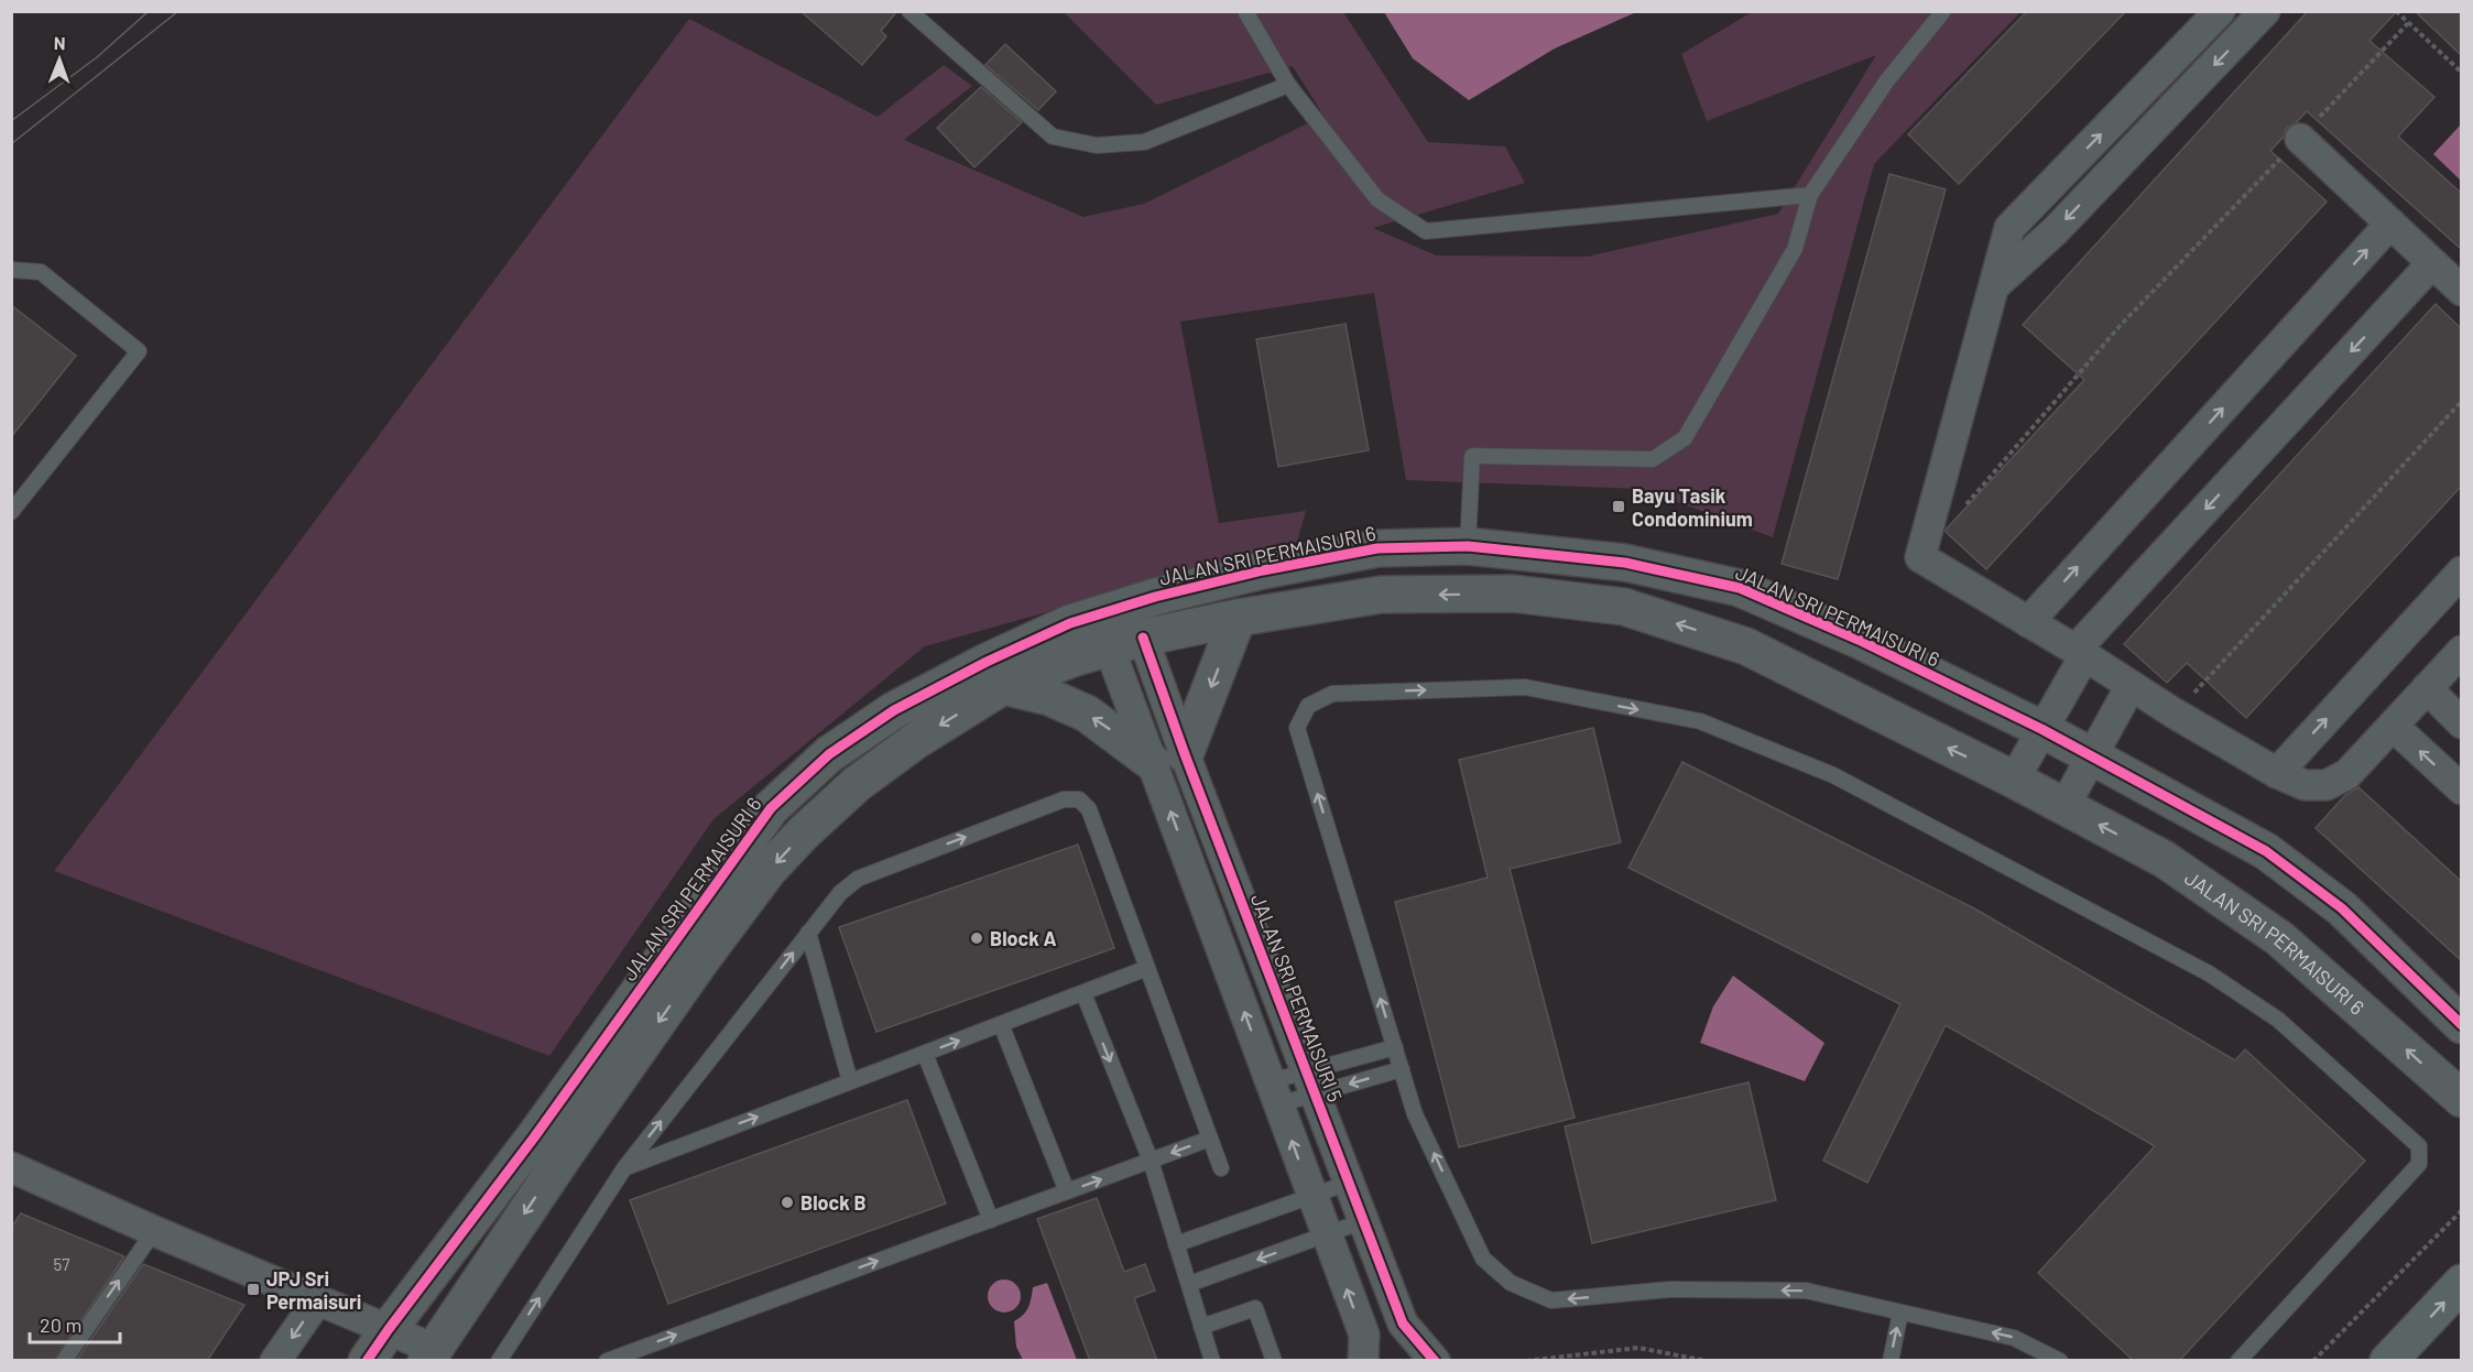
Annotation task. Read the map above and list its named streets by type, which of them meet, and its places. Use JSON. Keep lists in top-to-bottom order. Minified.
{"streets":{"street":["JALAN SRI PERMAISURI 6","JALAN SRI PERMAISURI 5"]},"crossings":[["JALAN SRI PERMAISURI 6","JALAN SRI PERMAISURI 5"]],"places":{"transit":["Bayu Tasik Condominium","JPJ Sri Permaisuri"],"other":["Block A","Block B"]},"house_numbers":["57"],"scale_bar":"20 m","north":"top"}
